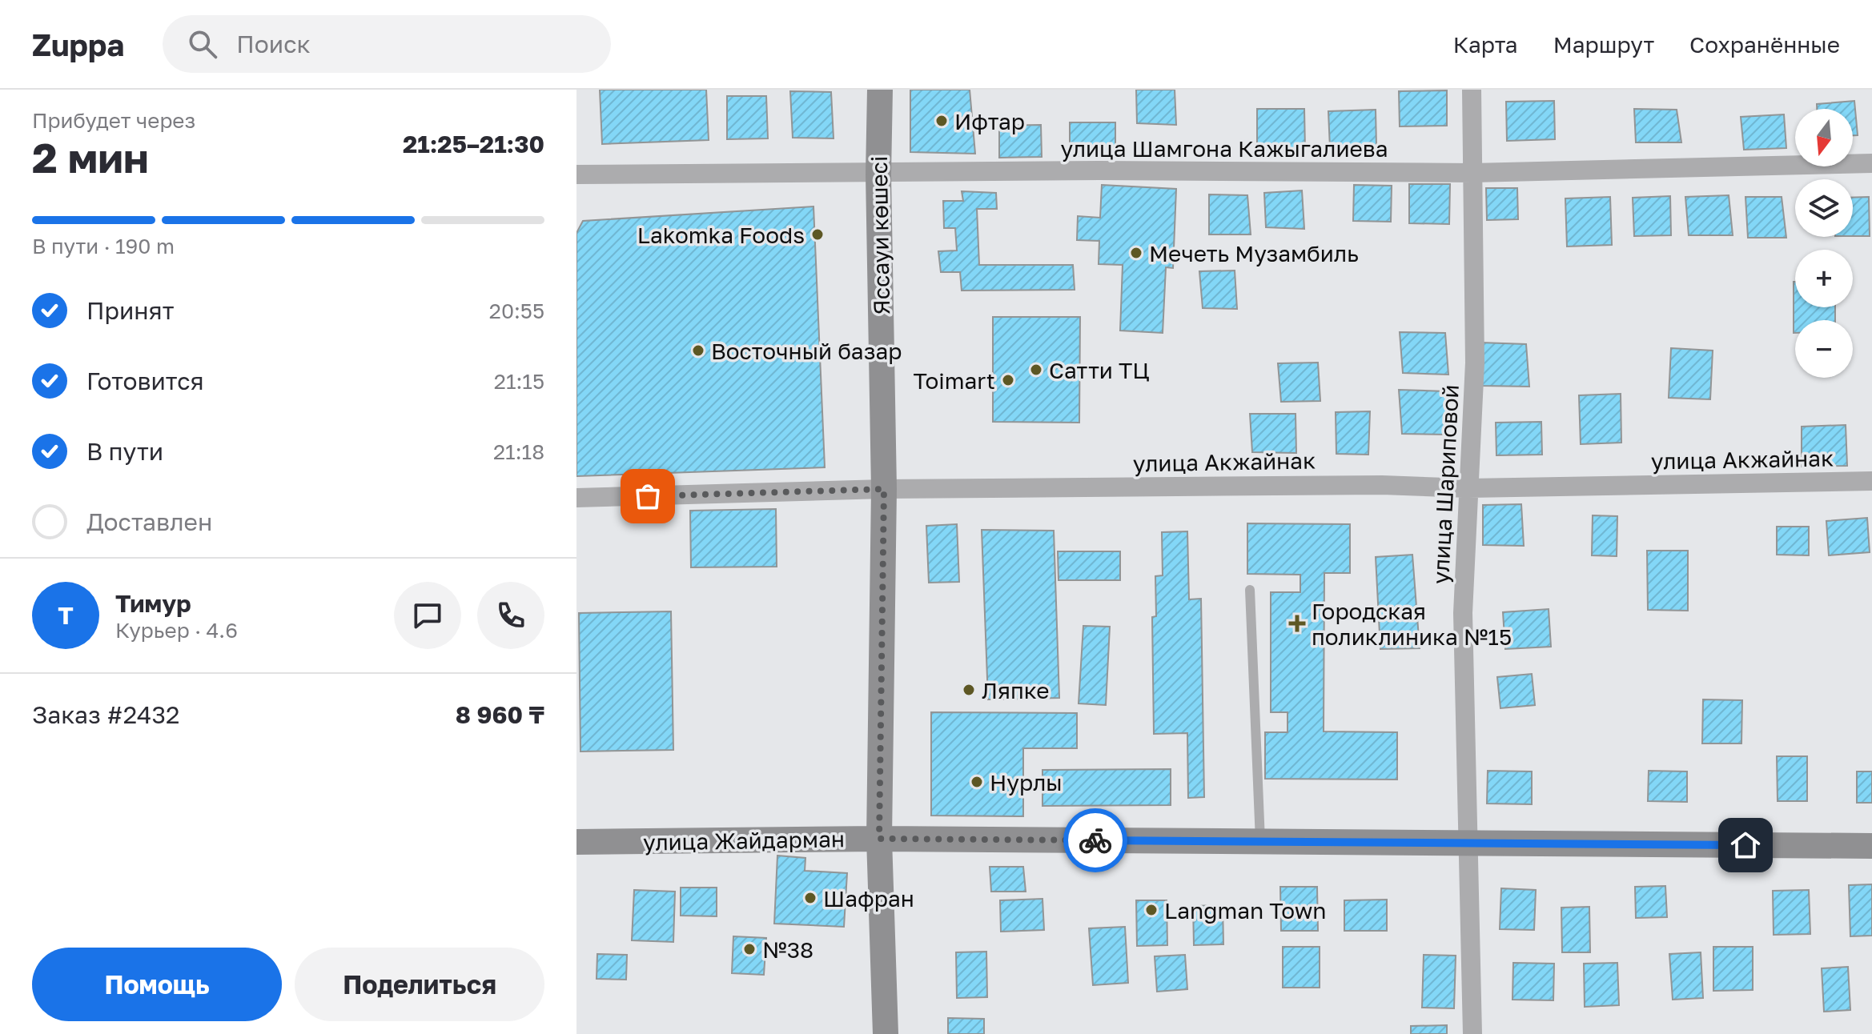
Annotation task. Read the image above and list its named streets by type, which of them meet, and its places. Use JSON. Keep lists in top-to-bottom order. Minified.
{"streets":{"street":["улица Шамгона Кажыгалиева","Яссауи көшесі","улица Акжайнак","улица Шариповой","улица Жайдарман"]},"crossings":[["улица Шамгона Кажыгалиева","Яссауи көшесі"],["улица Шамгона Кажыгалиева","улица Шариповой"],["Яссауи көшесі","улица Акжайнак"],["Яссауи көшесі","улица Жайдарман"],["улица Акжайнак","улица Шариповой"],["улица Шариповой","улица Жайдарман"]],"places":{"other":["Ифтар","Lakomka Foods","Мечеть Музамбиль","Восточный базар","Сатти ТЦ","Toimart","Ляпке","Нурлы","Шафран","Langman Town","№38"],"health":["Городская поликлиника №15"]},"north":"bottom","page":{"header":"Zuppa","search":"Поиск","nav":["Карта","Маршрут","Сохранённые"],"heading":["2 мин","Прибудет через","21:25–21:30"],"panel":["Тимур","Курьер · 4.6","Заказ #2432","8 960 ₸"],"map_buttons":["+","−"],"bar":"В пути · 190 m","list":[["Принят","20:55"],["Готовится","21:15"],["В пути","21:18"],"Доставлен"],"round":"Т","buttons":["Помощь","Поделиться"]}}
